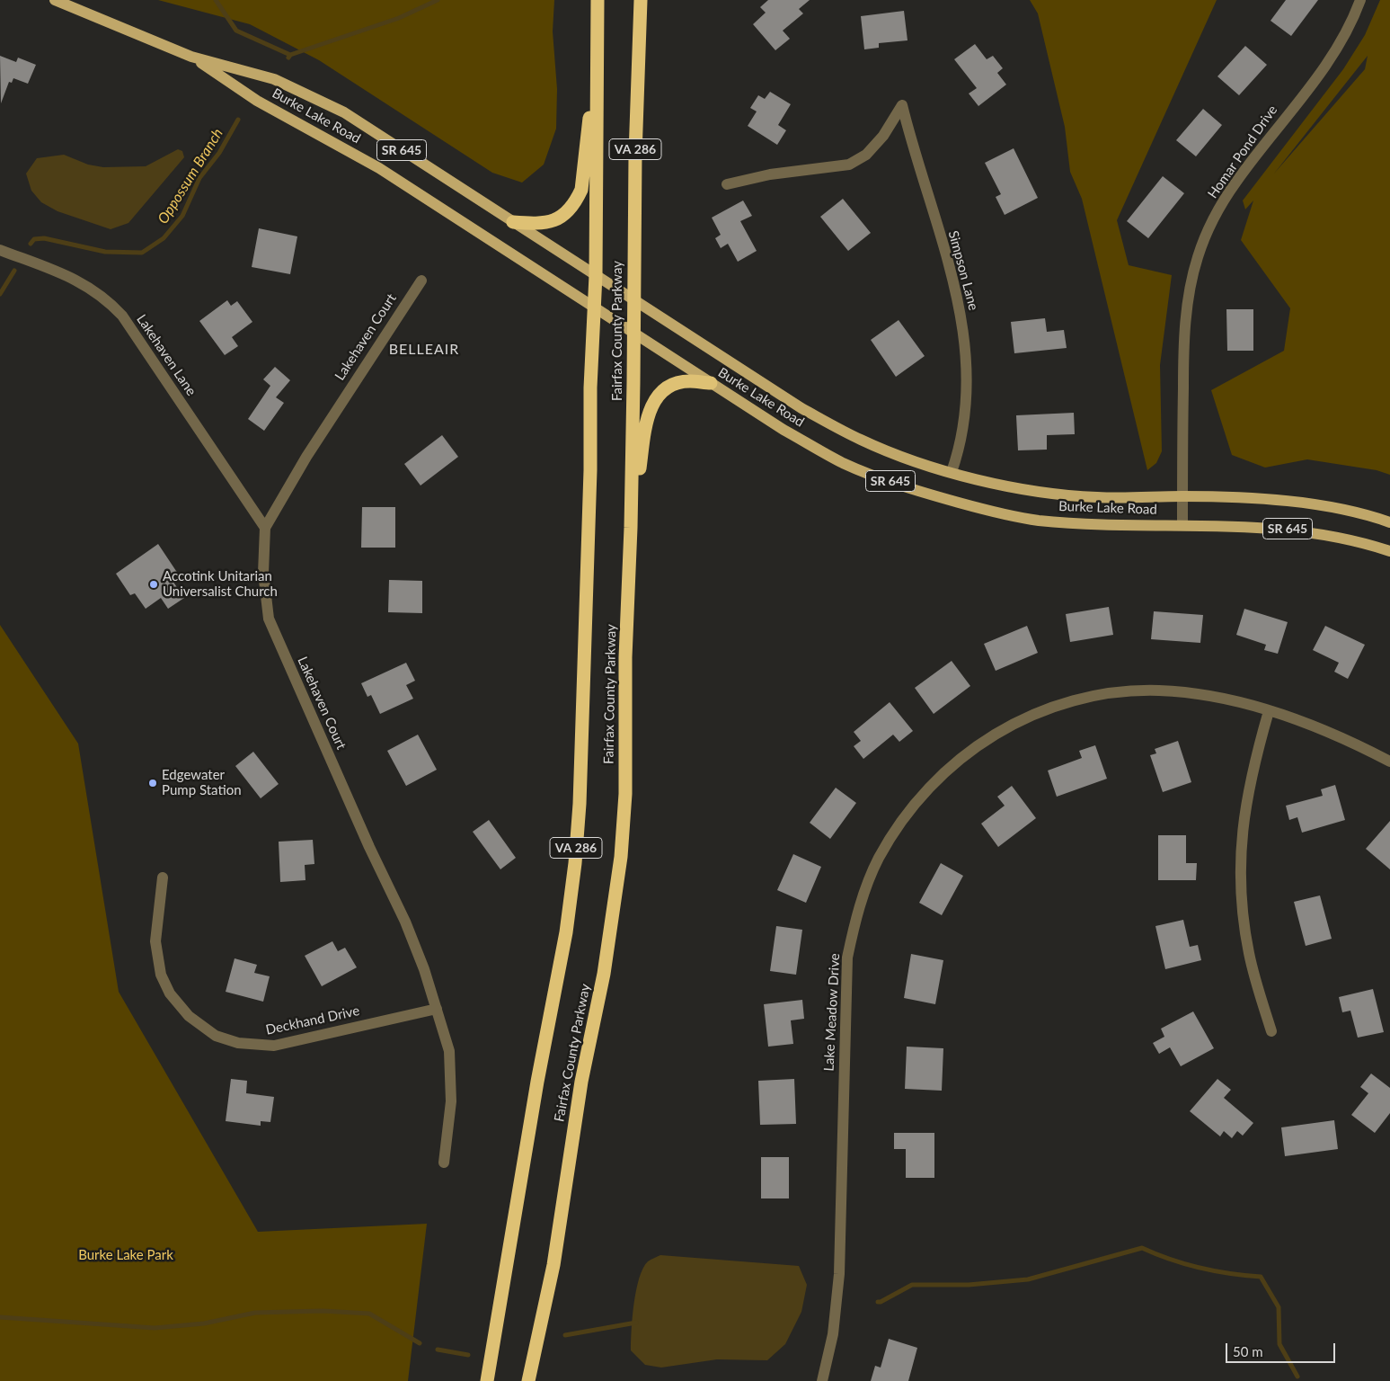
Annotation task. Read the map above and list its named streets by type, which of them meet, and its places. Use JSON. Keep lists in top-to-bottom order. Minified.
{"streets":{"highway":["VA 286","Fairfax County Parkway"],"main road":["Burke Lake Road","SR 645"],"street":["Homar Pond Drive","Simpson Lane","Lakehaven Court","Lakehaven Lane","Lake Meadow Drive","Deckhand Drive"]},"crossings":[["Burke Lake Road","Homar Pond Drive"],["Burke Lake Road","Simpson Lane"],["Burke Lake Road","Fairfax County Parkway"],["Lakehaven Court","Lakehaven Lane"],["Lakehaven Court","Deckhand Drive"]],"districts":["BELLEAIR"],"water":["Oppossum Branch"],"parks":["Burke Lake Park"],"places":["Accotink Unitarian Universalist Church","Edgewater Pump Station"],"scale_bar":"50 m"}
